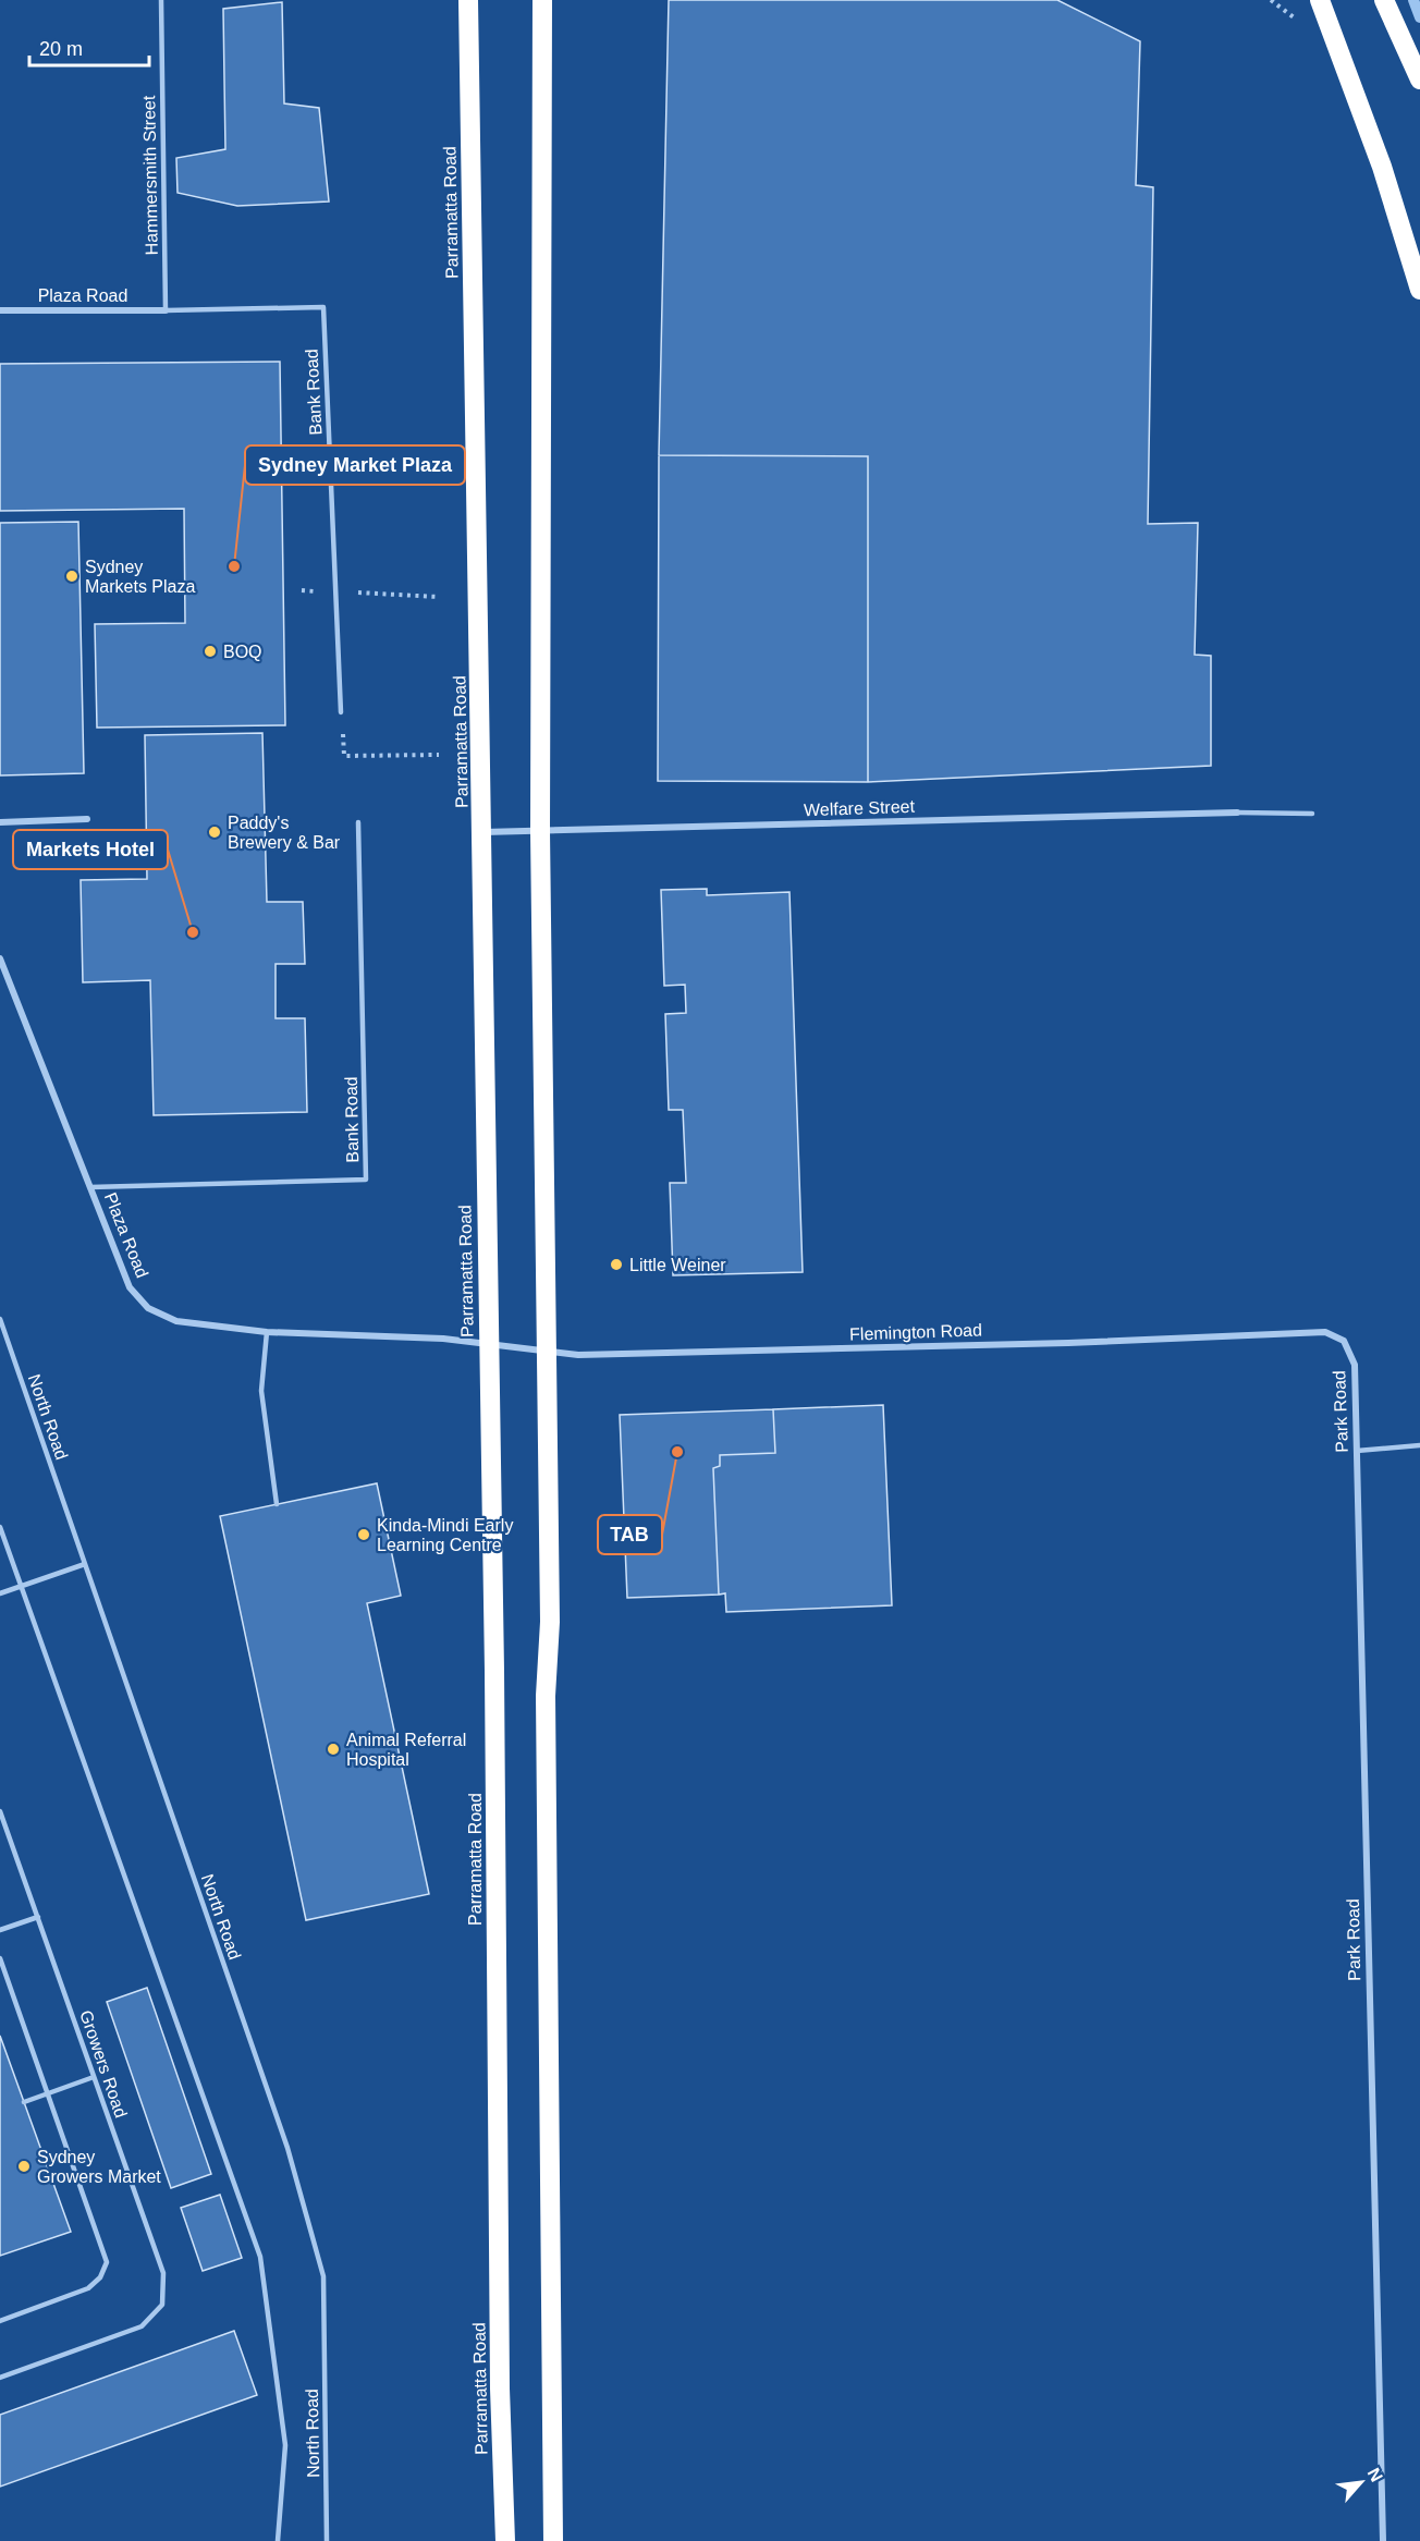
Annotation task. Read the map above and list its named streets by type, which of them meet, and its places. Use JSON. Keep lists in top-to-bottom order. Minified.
{"streets":{"highway":["Parramatta Road"],"street":["Plaza Road","Welfare Street","Flemington Road","Park Road"],"lane":["Hammersmith Street","Bank Road","North Road","Growers Road"]},"crossings":[["Hammersmith Street","Plaza Road"],["Hammersmith Street","Bank Road"],["Parramatta Road","Plaza Road"],["Parramatta Road","Welfare Street"],["Parramatta Road","Flemington Road"],["Plaza Road","Bank Road"],["Plaza Road","Flemington Road"],["Flemington Road","Park Road"]],"places":["Sydney Market Plaza","Sydney Markets Plaza","BOQ","Paddy's Brewery & Bar","Markets Hotel","Little Weiner","TAB","Kinda-Mindi Early Learning Centre","Animal Referral Hospital","Sydney Growers Market"],"scale_bar":"20 m","north":"top right"}
